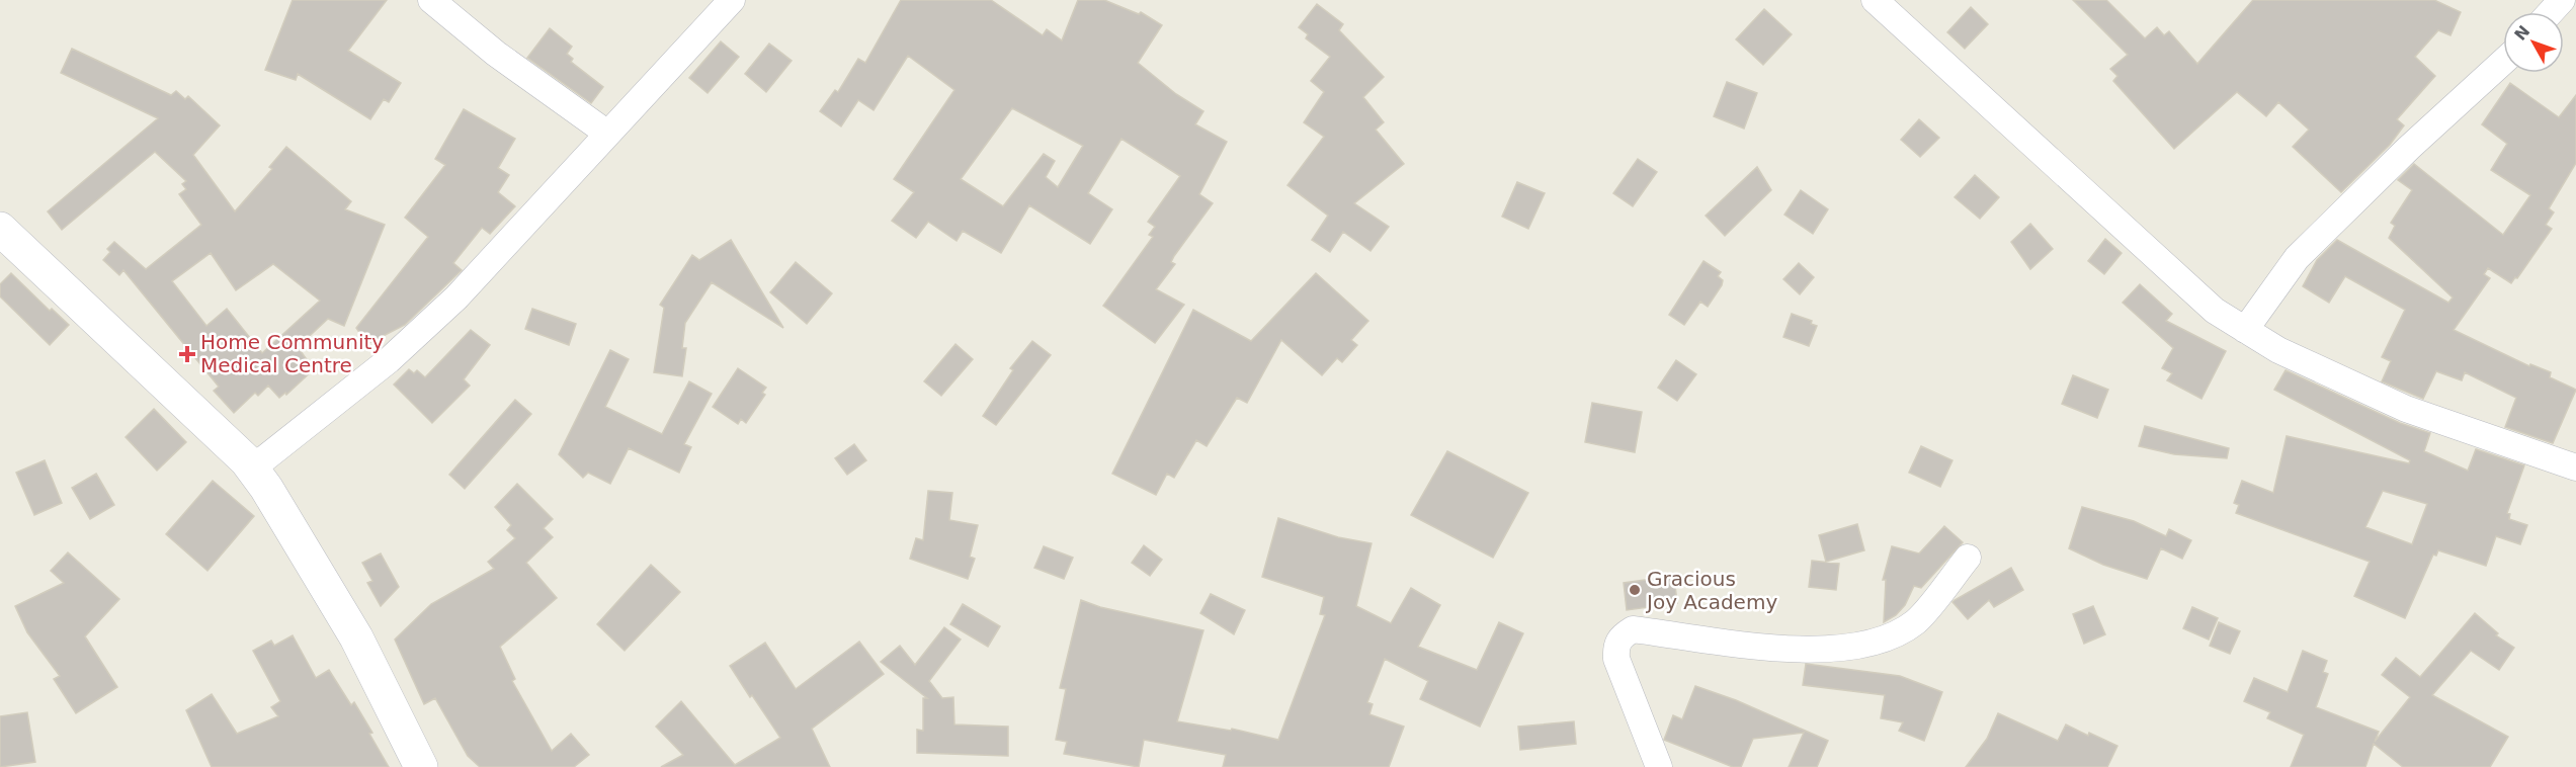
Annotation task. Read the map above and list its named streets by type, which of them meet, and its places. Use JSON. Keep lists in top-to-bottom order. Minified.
{"places":{"health":["Home Community Medical Centre"],"other":["Gracious Joy Academy"]},"north":"top left"}
